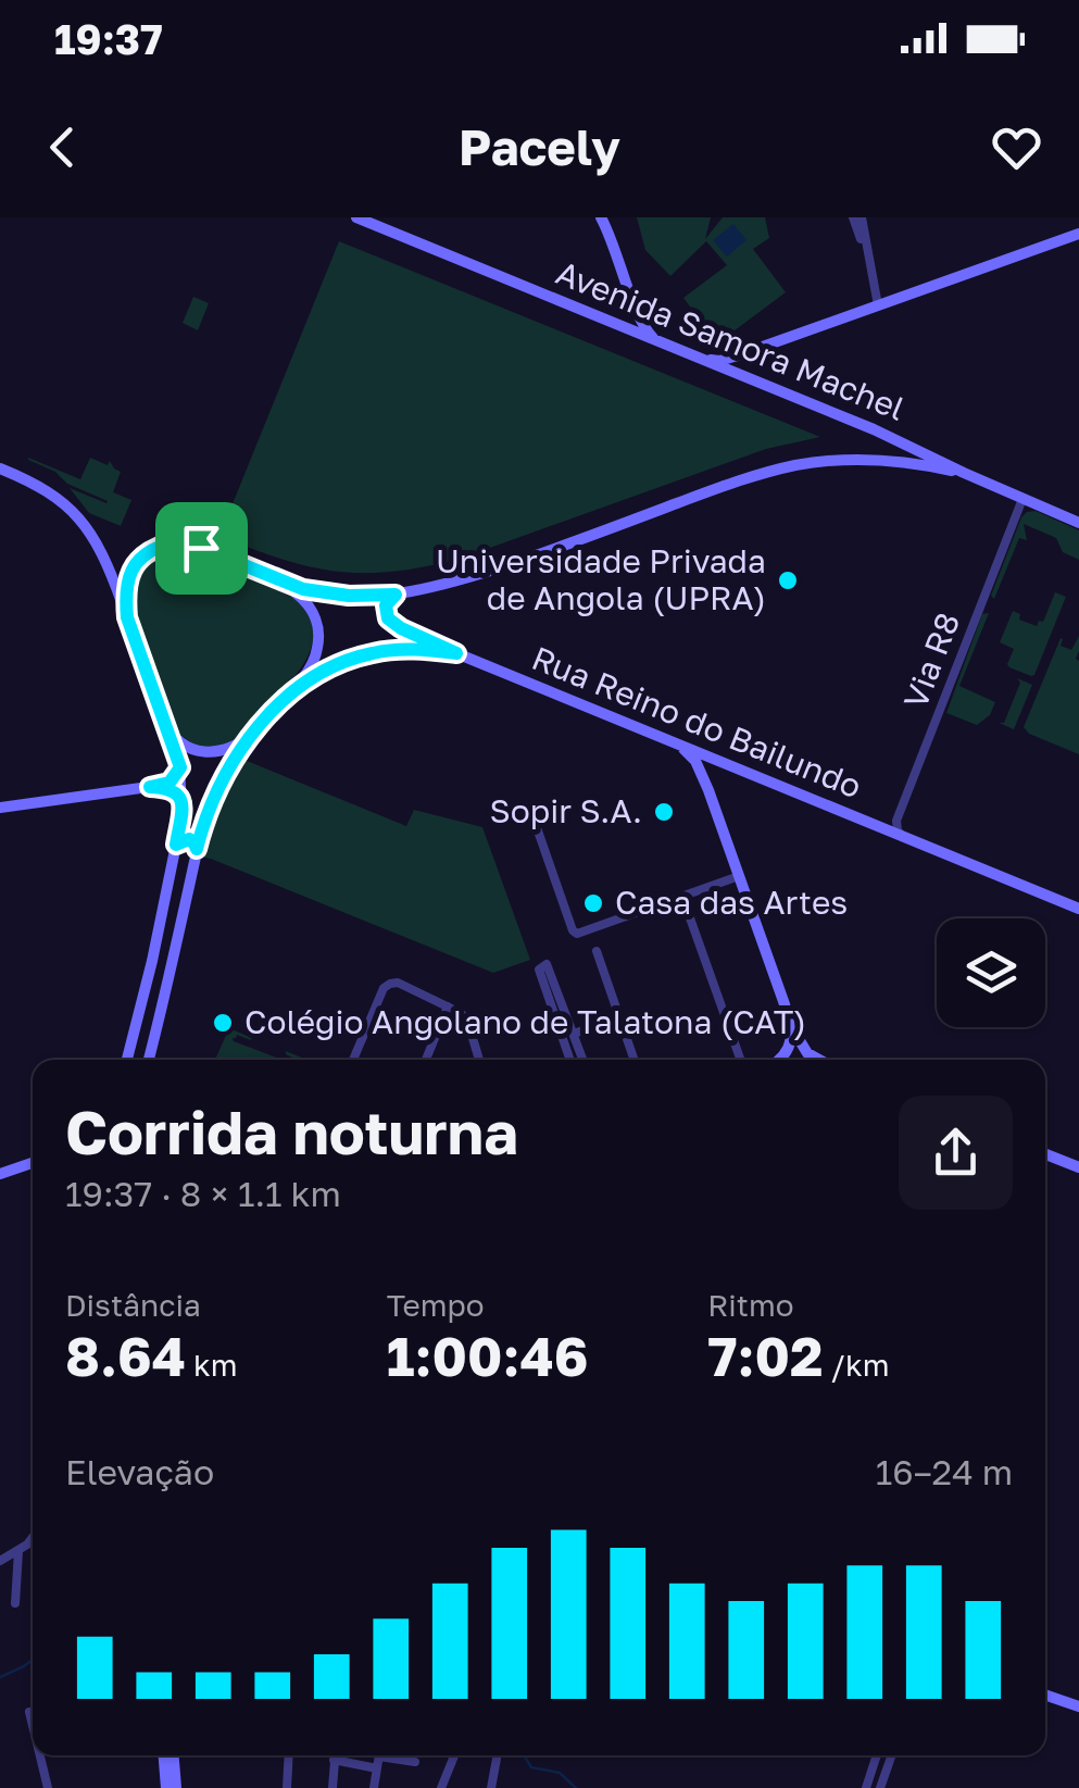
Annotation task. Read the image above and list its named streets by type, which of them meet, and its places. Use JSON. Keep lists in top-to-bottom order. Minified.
{"streets":{"main road":["Avenida Samora Machel","Rua Reino do Bailundo"],"street":["Via R8"]},"crossings":[["Avenida Samora Machel","Via R8"],["Via R8","Rua Reino do Bailundo"]],"places":["Universidade Privada de Angola (UPRA)","Sopir S.A.","Casa das Artes","Colégio Angolano de Talatona (CAT)"],"page":{"status":"19:37","header":"Pacely","heading":["Corrida noturna","19:37 · 8 × 1.1 km"],"stats":[["Distância","8.64 km"],["Tempo","1:00:46"],["Ritmo","7:02 /km"]],"chart":["Elevação","16–24 m"]}}
